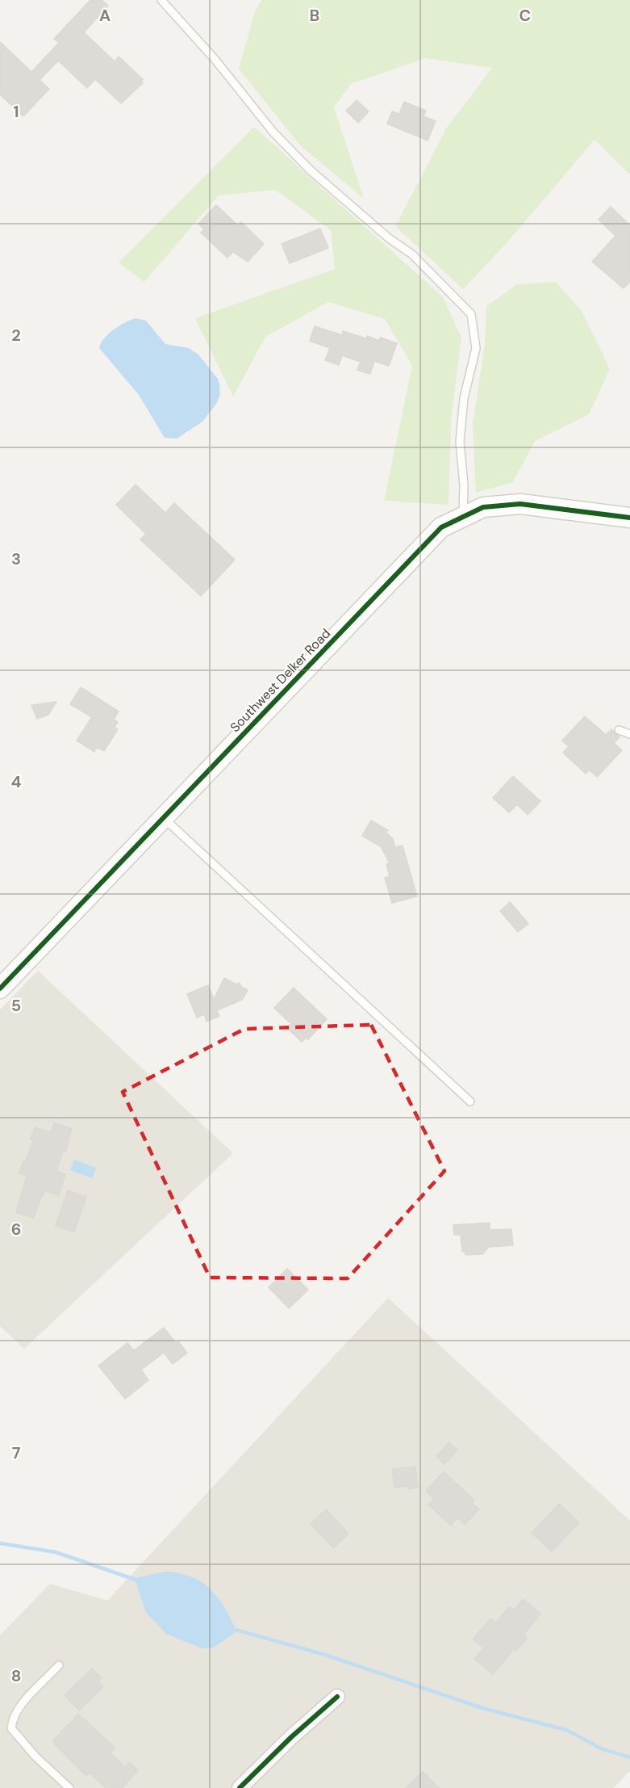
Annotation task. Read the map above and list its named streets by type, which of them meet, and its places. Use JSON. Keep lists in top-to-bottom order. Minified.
{"streets":{"street":["Southwest Delker Road"]},"grid":{"columns":["A","B","C"],"rows":["1","2","3","4","5","6","7","8"]}}
